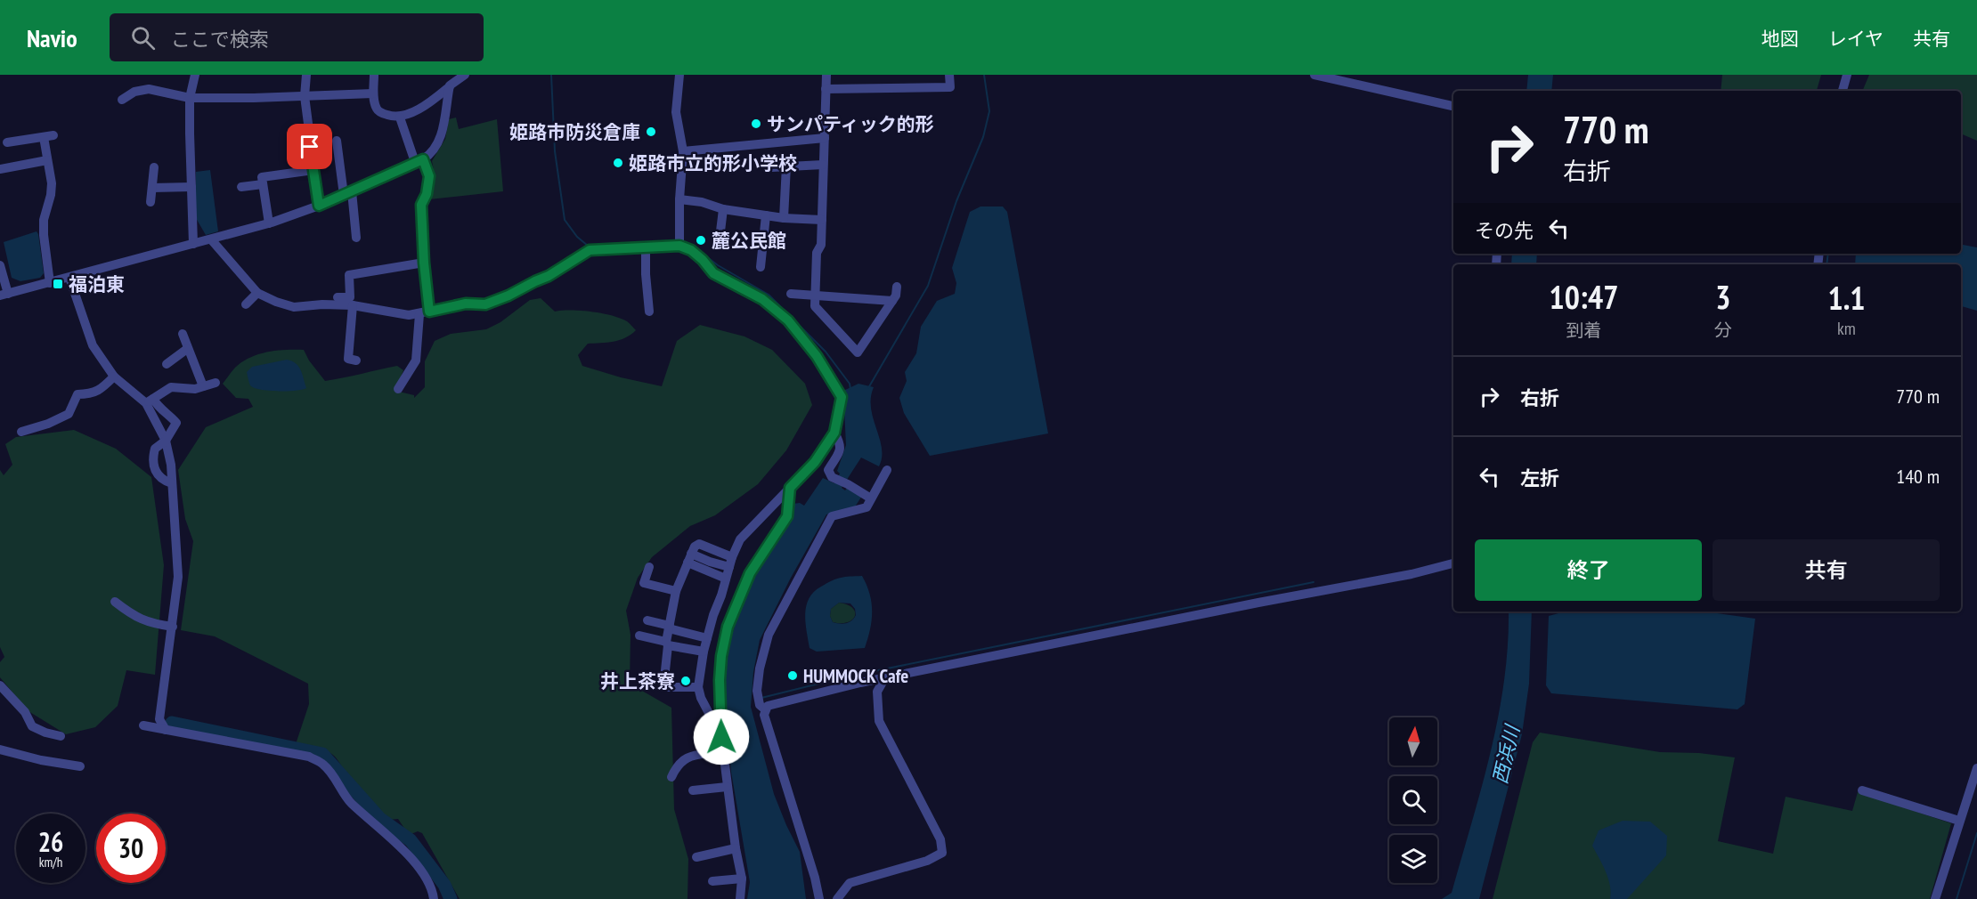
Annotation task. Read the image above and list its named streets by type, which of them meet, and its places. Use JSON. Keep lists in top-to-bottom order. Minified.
{"water":["西浜川"],"places":{"other":["サンパティック的形","姫路市防災倉庫","姫路市立的形小学校","麓公民館","HUMMOCK Cafe","井上茶寮"],"transit":["福泊東"]},"north":"top","page":{"header":"Navio","search":"ここで検索","nav":["地図","レイヤ","共有"],"turn":["770 m","右折"],"then":"その先","eta":["10:47","到着","3","分","1.1","km"],"list":[{"name":"右折","value":"770 m"},{"name":"左折","value":"140 m"}],"buttons":["終了","共有"],"speed":"26 km/h","limit":"30"}}
